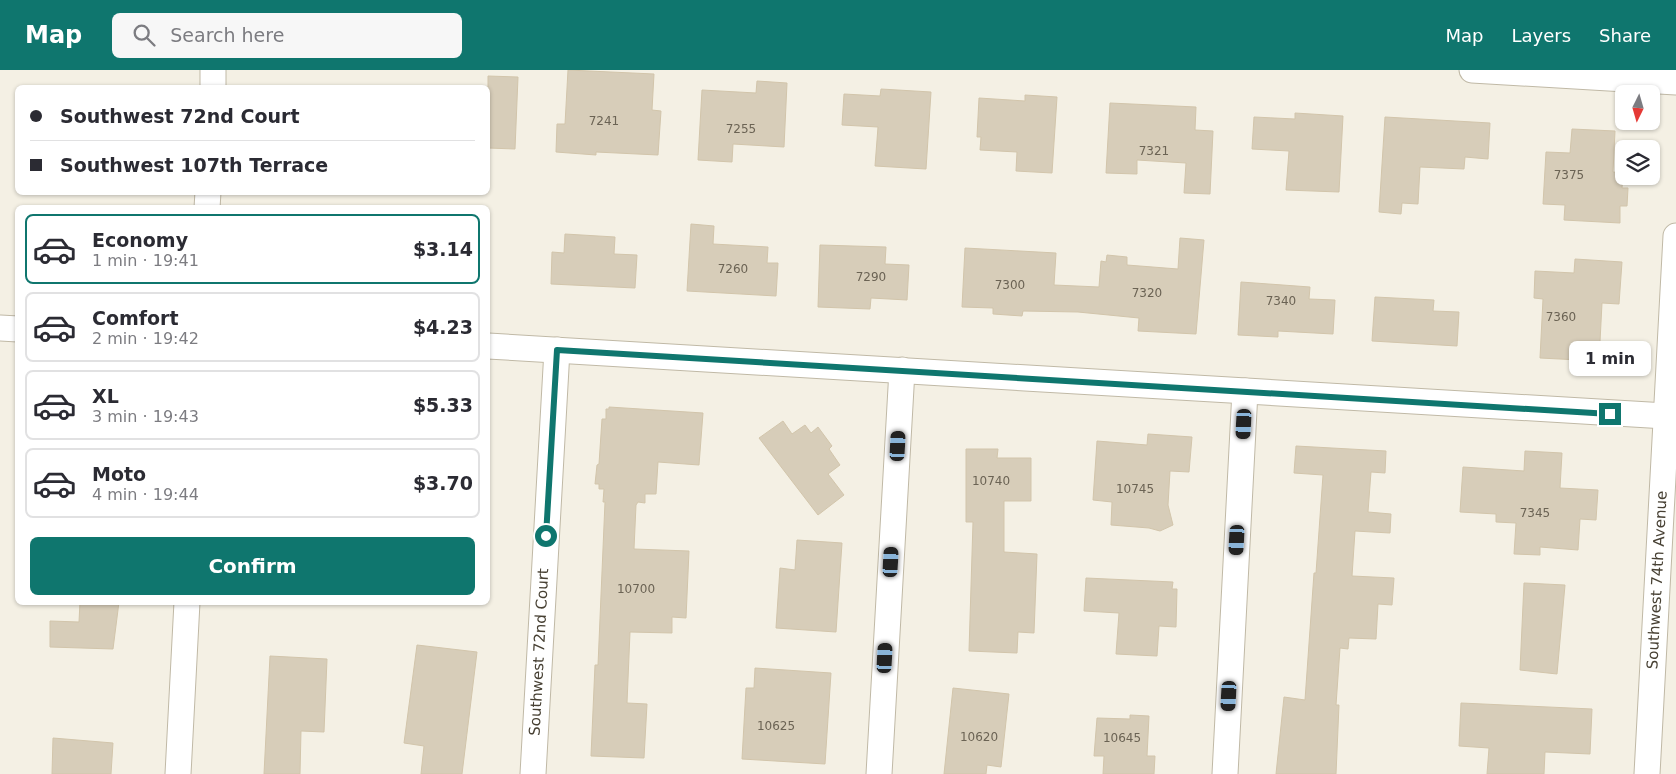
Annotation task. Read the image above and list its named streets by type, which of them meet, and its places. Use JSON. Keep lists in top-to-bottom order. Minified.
{"streets":{"street":["Southwest 74th Avenue","Southwest 72nd Court"]},"house_numbers":["7241","7255","7321","7375","7260","7290","7300","7320","7340","7360","10740","10745","7345","10700","10625","10620","10645"],"north":"bottom","page":{"header":"Map","search":"Search here","nav":["Map","Layers","Share"],"banner":["Southwest 72nd Court","Southwest 107th Terrace"],"list":[{"name":"Economy","note":"1 min · 19:41","value":"$3.14"},{"name":"Comfort","note":"2 min · 19:42","value":"$4.23"},{"name":"XL","note":"3 min · 19:43","value":"$5.33"},{"name":"Moto","note":"4 min · 19:44","value":"$3.70"}],"bubble":"1 min","buttons":"Confirm"}}
